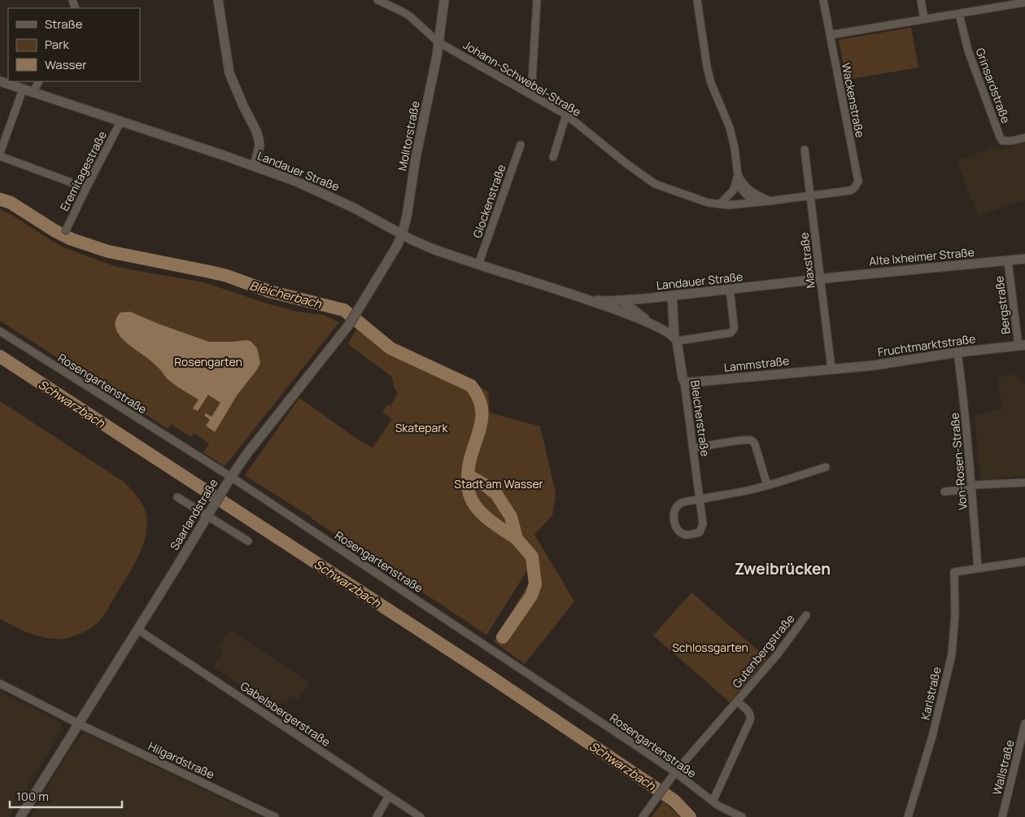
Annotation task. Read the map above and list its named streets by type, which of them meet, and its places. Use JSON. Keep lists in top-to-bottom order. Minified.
{"streets":{"main road":["Molitorstraße","Landauer Straße","Alte Ixheimer Straße","Fruchtmarktstraße","Lammstraße","Bleicherstraße","Saarlandstraße"],"street":["Johann-Schwebel-Straße","Grinsardstraße","Wackenstraße","Eremitagestraße","Glockenstraße","Maxstraße","Bergstraße","Rosengartenstraße","Von-Rosen-Straße","Gutenbergstraße","Karlstraße","Gabelsbergerstraße","Hilgardstraße","Wallstraße"]},"crossings":[["Johann-Schwebel-Straße","Wackenstraße"],["Johann-Schwebel-Straße","Molitorstraße"],["Johann-Schwebel-Straße","Maxstraße"],["Molitorstraße","Landauer Straße"],["Molitorstraße","Saarlandstraße"],["Eremitagestraße","Landauer Straße"],["Landauer Straße","Glockenstraße"],["Landauer Straße","Alte Ixheimer Straße"],["Landauer Straße","Maxstraße"],["Landauer Straße","Bleicherstraße"],["Landauer Straße","Saarlandstraße"],["Alte Ixheimer Straße","Maxstraße"],["Alte Ixheimer Straße","Bergstraße"],["Maxstraße","Fruchtmarktstraße"],["Maxstraße","Lammstraße"],["Bergstraße","Fruchtmarktstraße"],["Fruchtmarktstraße","Lammstraße"],["Fruchtmarktstraße","Von-Rosen-Straße"],["Lammstraße","Bleicherstraße"],["Rosengartenstraße","Saarlandstraße"],["Rosengartenstraße","Gutenbergstraße"],["Von-Rosen-Straße","Karlstraße"],["Saarlandstraße","Gabelsbergerstraße"],["Saarlandstraße","Hilgardstraße"]],"districts":["Zweibrücken"],"water":["Bleicherbach","Schwarzbach"],"parks":["Rosengarten","Skatepark","Stadt am Wasser","Schlossgarten"],"legend":["Straße","Park","Wasser"],"scale_bar":"100 m"}
